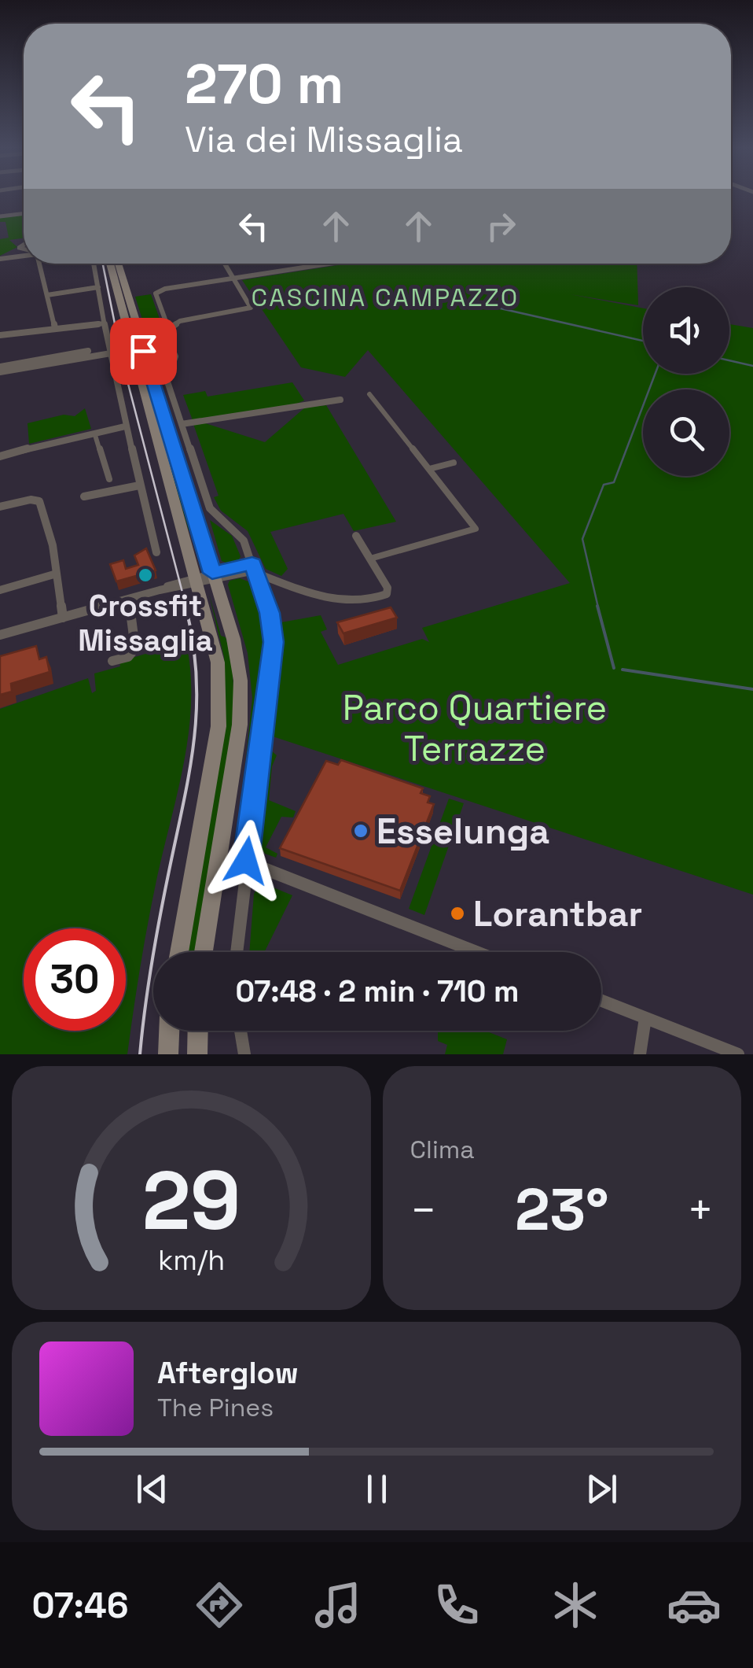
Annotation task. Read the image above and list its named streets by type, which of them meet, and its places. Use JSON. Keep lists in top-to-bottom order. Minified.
{"districts":["CASCINA CAMPAZZO"],"parks":["Parco Quartiere Terrazze"],"places":["Crossfit Missaglia","Esselunga","Lorantbar"],"page":{"turn":["270 m","Via dei Missaglia"],"limit":"30","trip":"07:48 · 2 min · 710 m","tile":"Clima","heat":["−","23°","+"],"song":["Afterglow","The Pines"],"tabs":"07:46","gauge":["29","km/h"]}}
